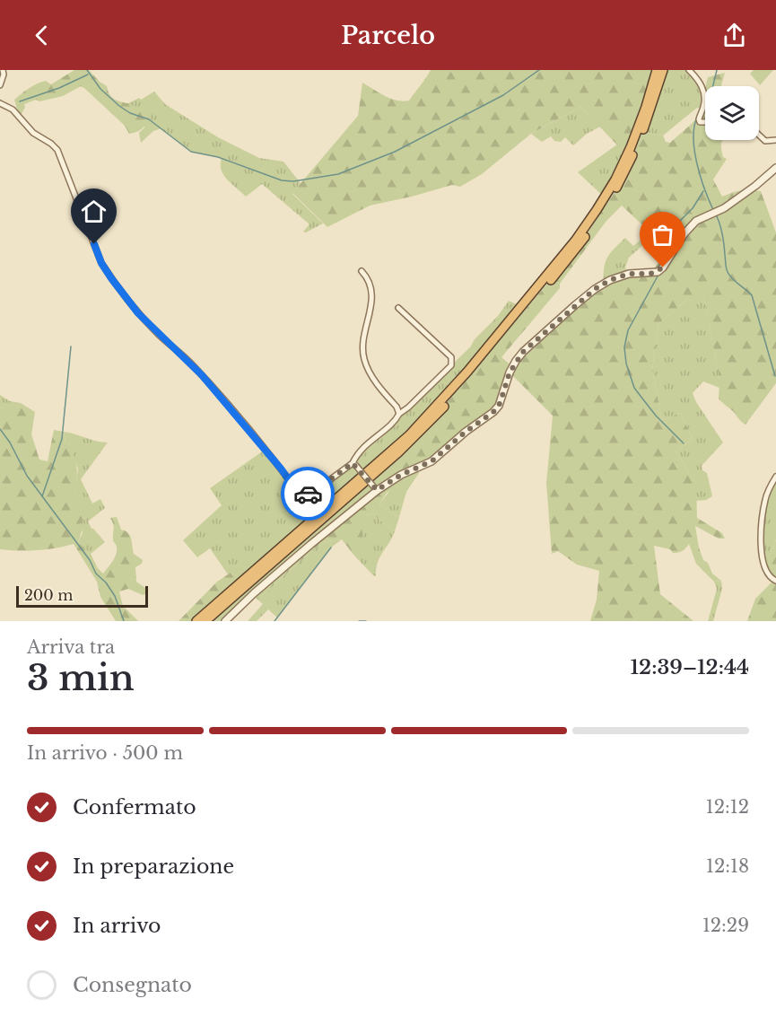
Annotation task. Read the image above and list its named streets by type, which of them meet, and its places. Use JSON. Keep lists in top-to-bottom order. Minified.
{"scale_bar":"200 m","page":{"header":"Parcelo","scale":"200 m","heading":["3 min","Arriva tra","12:39–12:44"],"bar":"In arrivo · 500 m","list":[["Confermato","12:12"],["In preparazione","12:18"],["In arrivo","12:29"],"Consegnato"]}}
